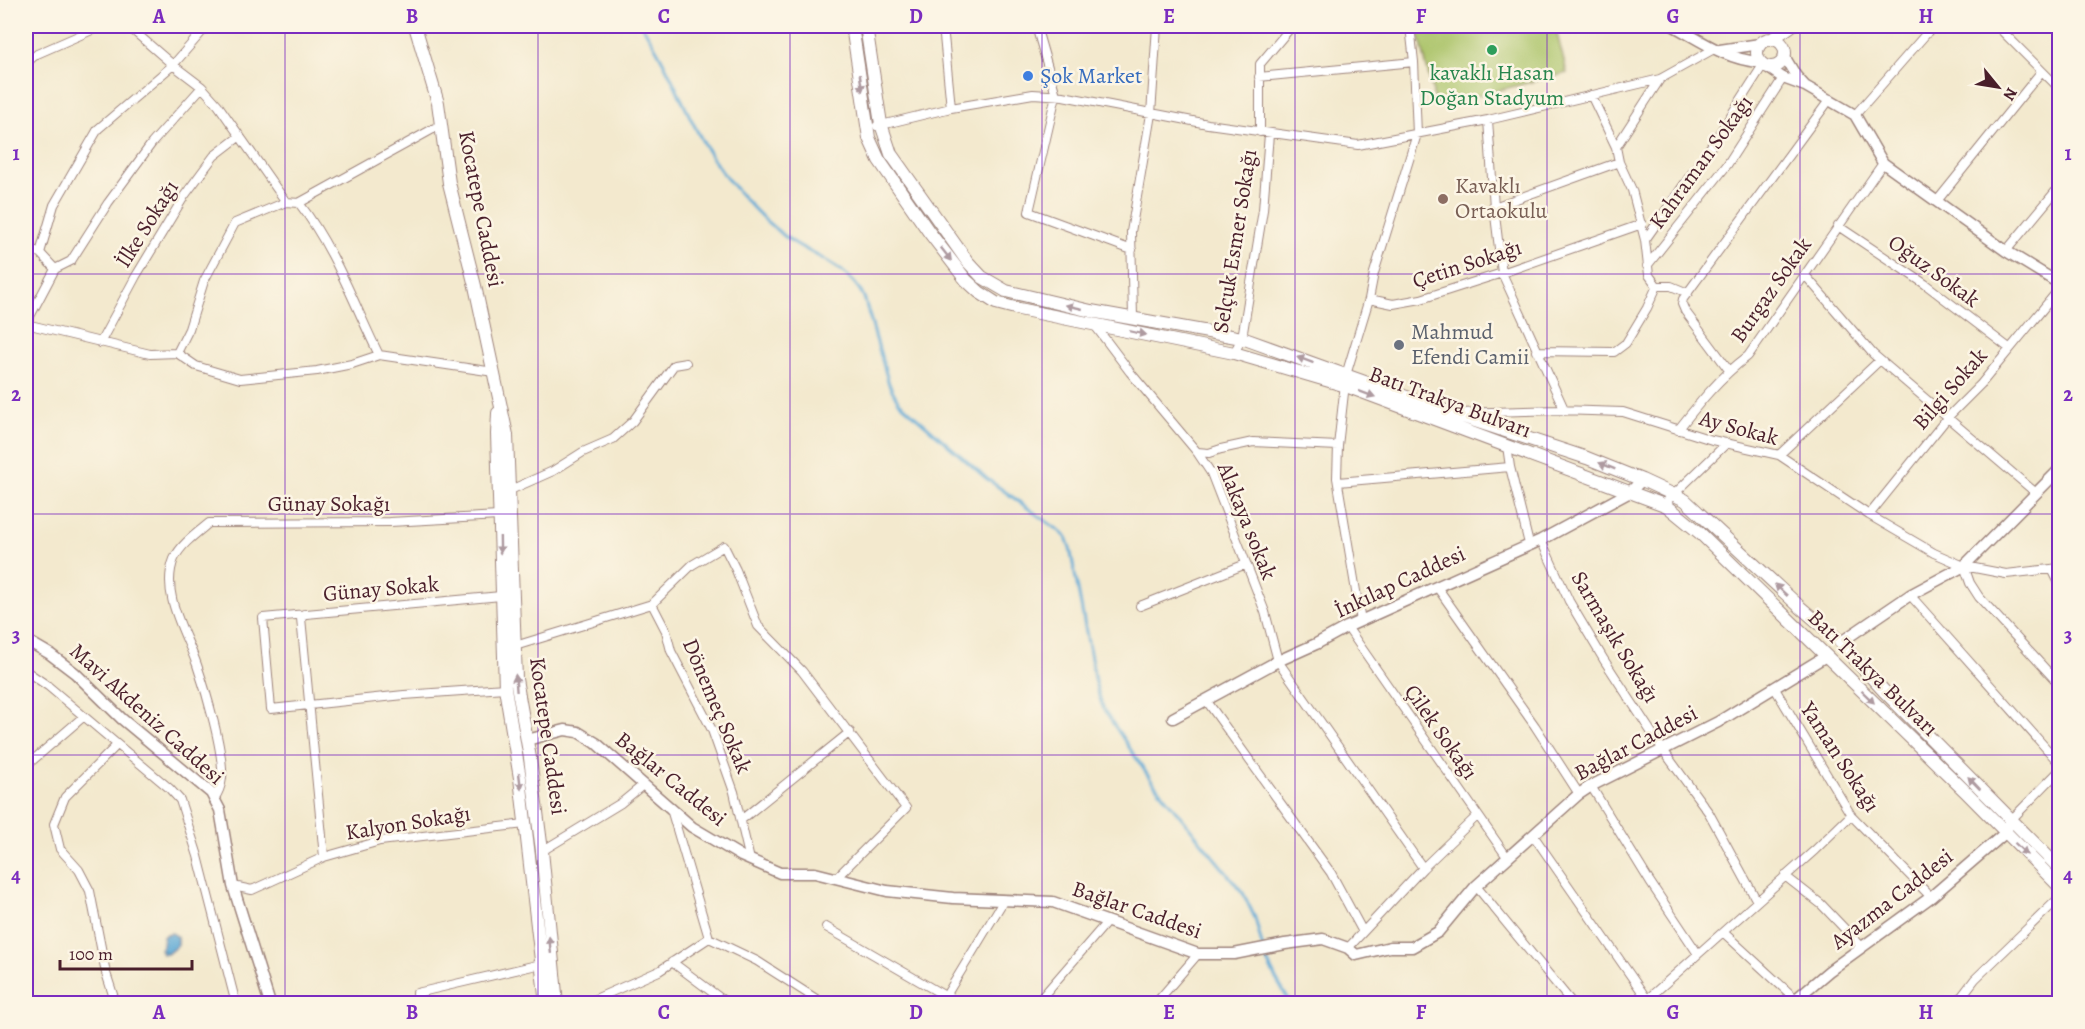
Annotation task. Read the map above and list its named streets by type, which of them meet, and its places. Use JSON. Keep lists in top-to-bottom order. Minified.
{"streets":{"main road":["Kocatepe Caddesi","Batı Trakya Bulvarı"],"street":["Kahraman Sokağı","İlke Sokağı","Selçuk Esmer Sokağı","Çetin Sokağı","Oğuz Sokak","Burgaz Sokak","Bilgi Sokak","Ay Sokak","Günay Sokağı","Alakaya sokak","İnkılap Caddesi","Günay Sokak","Sarmaşık Sokağı","Dönemeç Sokak","Mavi Akdeniz Caddesi","Çilek Sokağı","Bağlar Caddesi","Yaman Sokağı","Kalyon Sokağı","Ayazma Caddesi"]},"crossings":[["Kocatepe Caddesi","Günay Sokağı"],["Kocatepe Caddesi","Günay Sokak"],["Kocatepe Caddesi","Bağlar Caddesi"],["Kocatepe Caddesi","Kalyon Sokağı"],["Selçuk Esmer Sokağı","Batı Trakya Bulvarı"],["Oğuz Sokak","Burgaz Sokak"],["Oğuz Sokak","Bilgi Sokak"],["Burgaz Sokak","Ay Sokak"],["Bilgi Sokak","Ay Sokak"],["Batı Trakya Bulvarı","Ay Sokak"],["Batı Trakya Bulvarı","Alakaya sokak"],["Batı Trakya Bulvarı","İnkılap Caddesi"],["Batı Trakya Bulvarı","Bağlar Caddesi"],["Batı Trakya Bulvarı","Ayazma Caddesi"],["Günay Sokağı","Mavi Akdeniz Caddesi"],["Alakaya sokak","İnkılap Caddesi"],["İnkılap Caddesi","Sarmaşık Sokağı"],["İnkılap Caddesi","Çilek Sokağı"],["Sarmaşık Sokağı","Bağlar Caddesi"],["Dönemeç Sokak","Bağlar Caddesi"],["Mavi Akdeniz Caddesi","Kalyon Sokağı"],["Çilek Sokağı","Bağlar Caddesi"],["Bağlar Caddesi","Yaman Sokağı"],["Yaman Sokağı","Ayazma Caddesi"]],"places":["kavaklı Hasan Doğan Stadyum","Şok Market","Kavaklı Ortaokulu","Mahmud Efendi Camii"],"scale_bar":"100 m","north":"bottom right","grid":{"columns":["A","B","C","D","E","F","G","H"],"rows":["1","2","3","4"]}}
